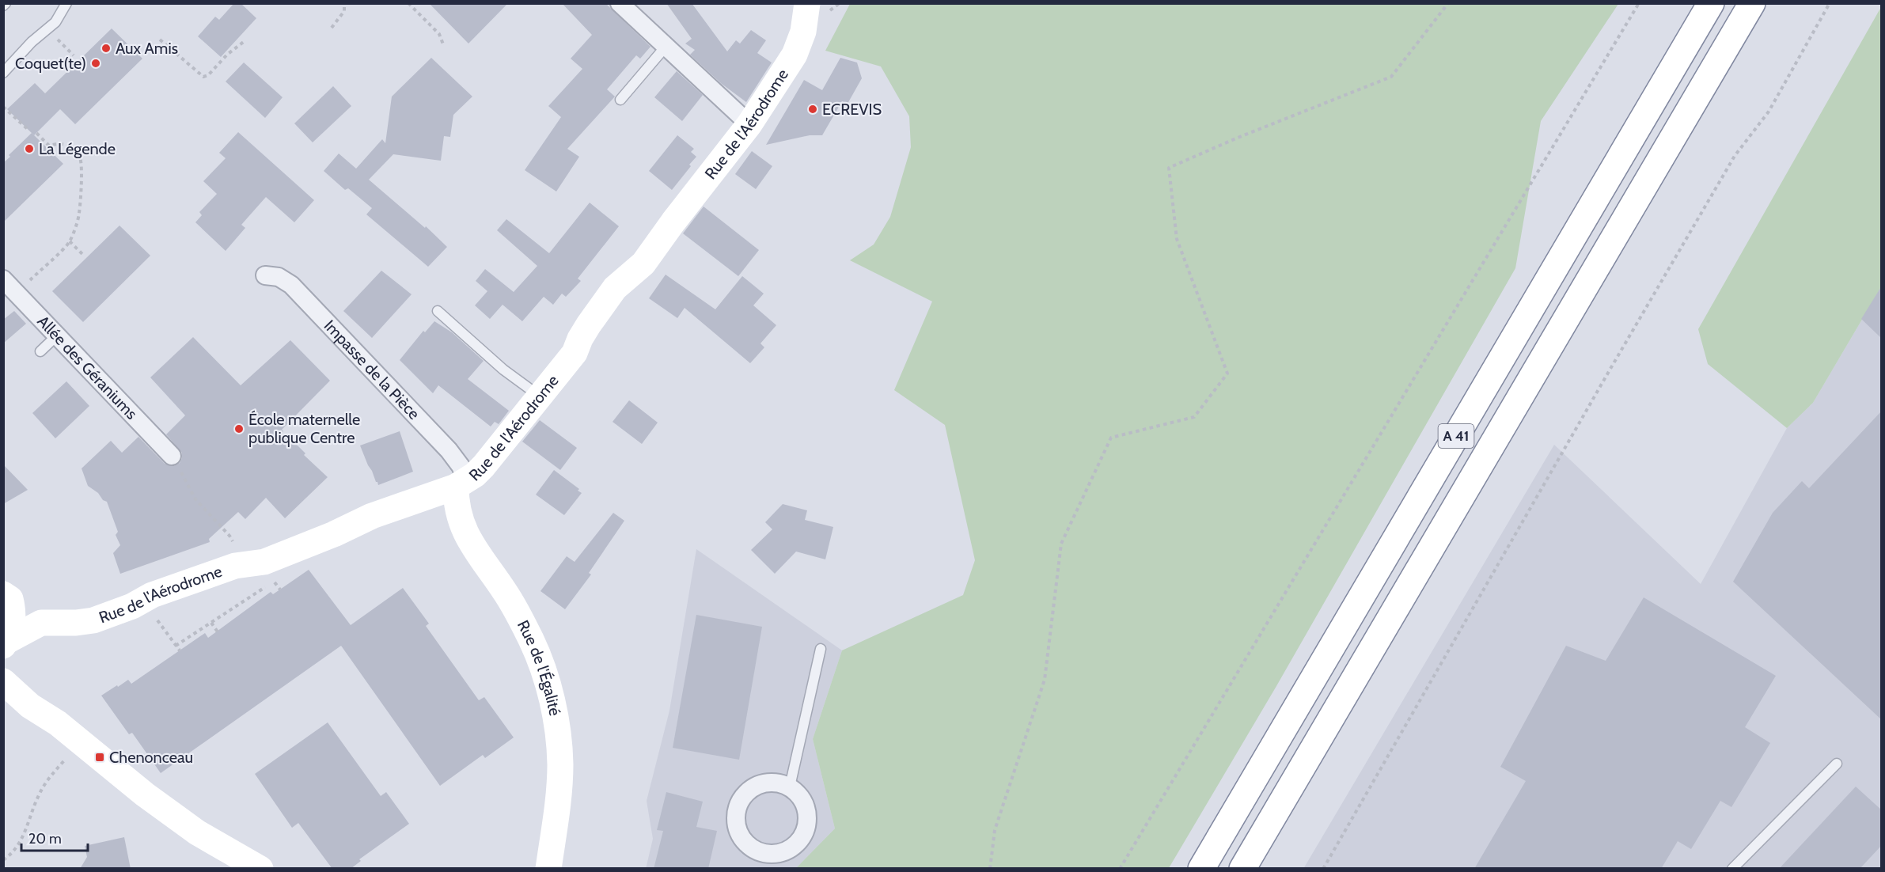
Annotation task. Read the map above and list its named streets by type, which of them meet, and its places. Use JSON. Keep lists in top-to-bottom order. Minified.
{"streets":{"main road":["Rue de l'Aérodrome","A 41","Rue de l'Égalité"],"street":["Allée des Géraniums","Impasse de la Pièce"]},"crossings":[["Rue de l'Aérodrome","Impasse de la Pièce"],["Rue de l'Aérodrome","Rue de l'Égalité"],["Impasse de la Pièce","Rue de l'Égalité"]],"places":{"other":["Aux Amis","Coquet(te)","ECREVIS","La Légende","École maternelle publique Centre"],"transit":["Chenonceau"]},"scale_bar":"20 m"}
